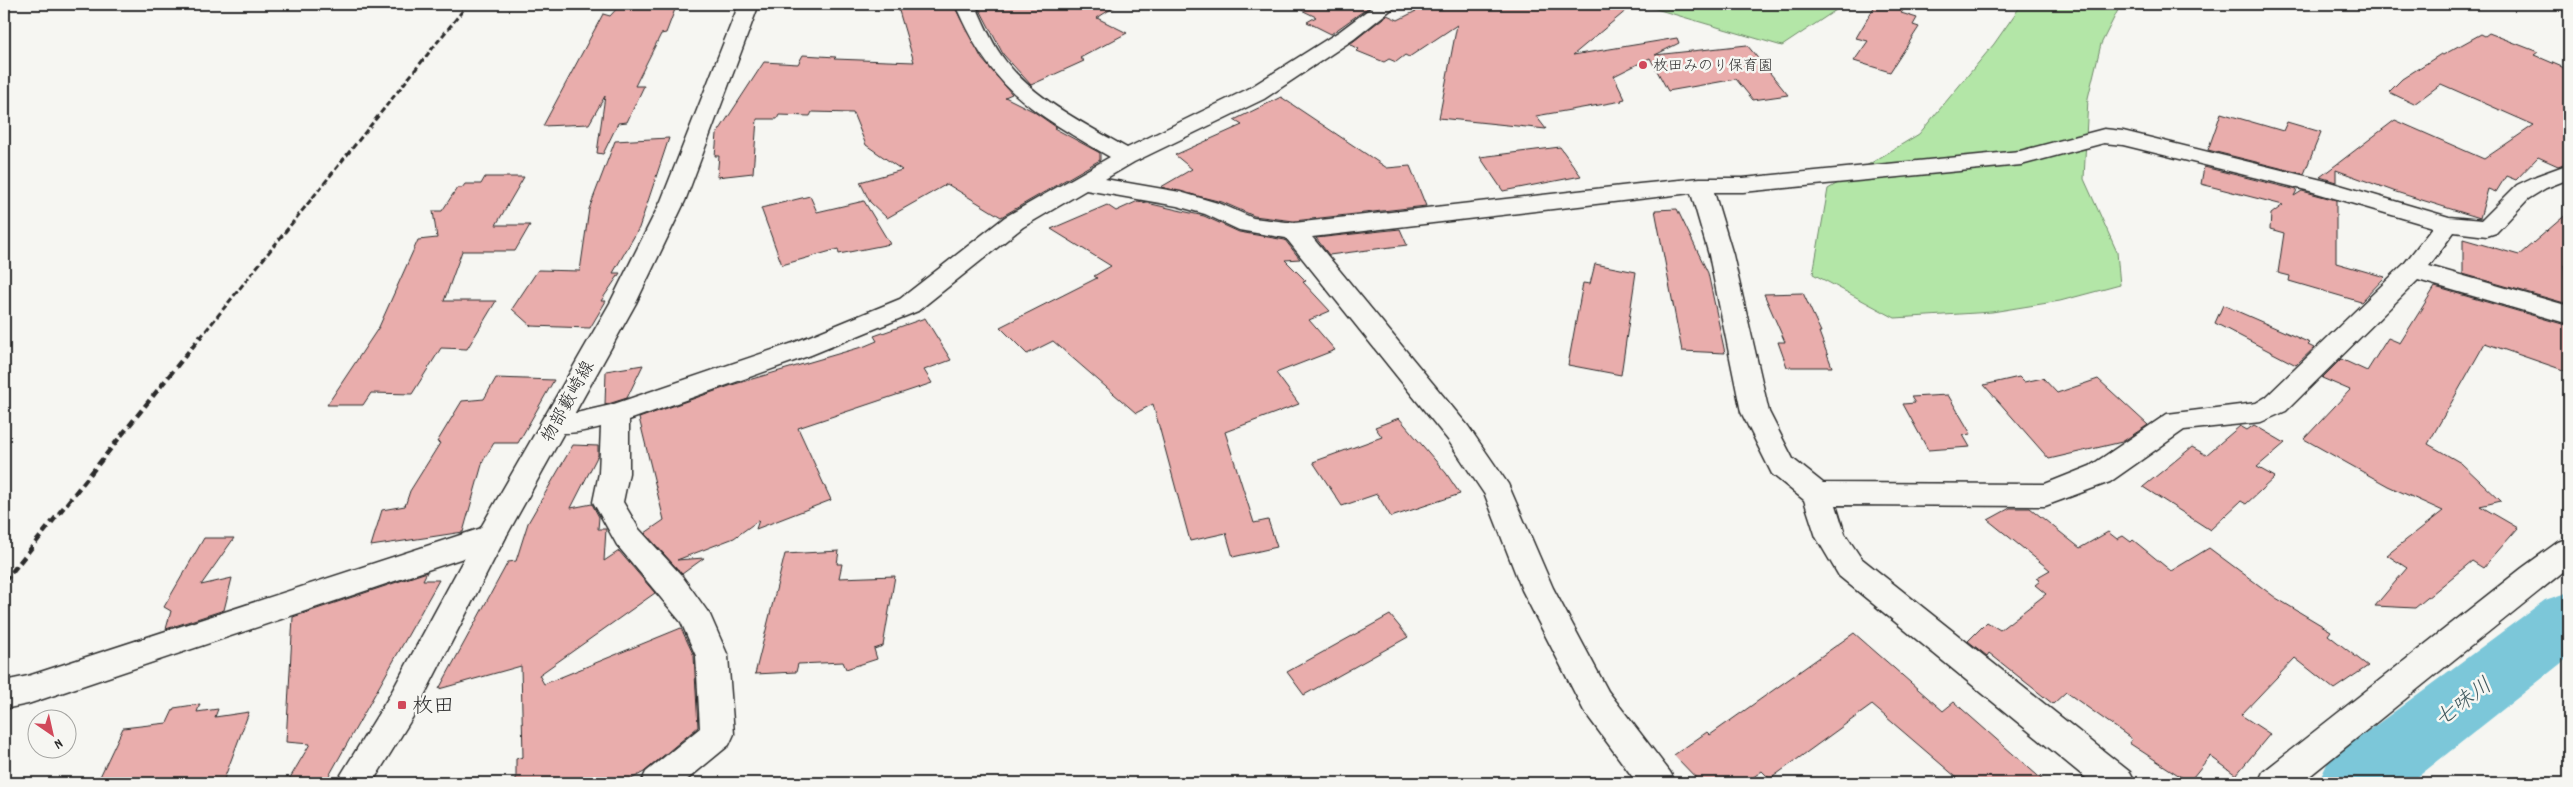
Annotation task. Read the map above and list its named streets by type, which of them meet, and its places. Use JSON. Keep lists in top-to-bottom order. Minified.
{"streets":{"street":["物部藪崎線"]},"water":["七味川"],"places":{"other":["枚田みのり保育園"],"transit":["枚田"]},"north":"bottom right"}
